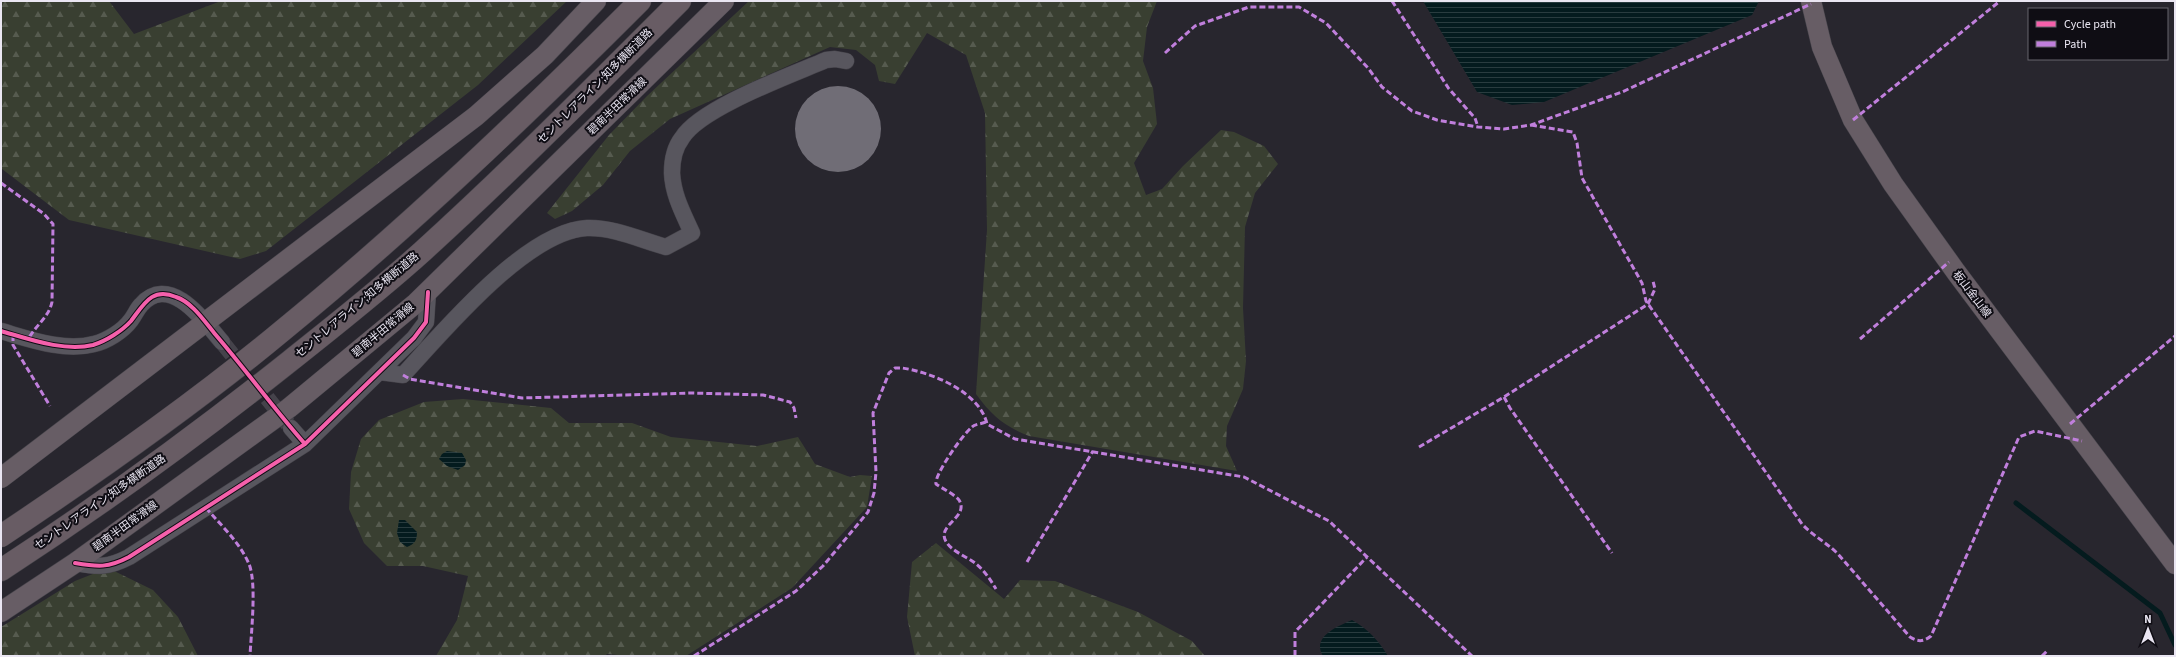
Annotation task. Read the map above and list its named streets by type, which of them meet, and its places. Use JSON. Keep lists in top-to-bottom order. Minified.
{"streets":{"highway":["セントレアライン;知多横断道路"],"main road":["碧南半田常滑線","板山金山線"]},"legend":["Cycle path","Path"],"north":"top"}
